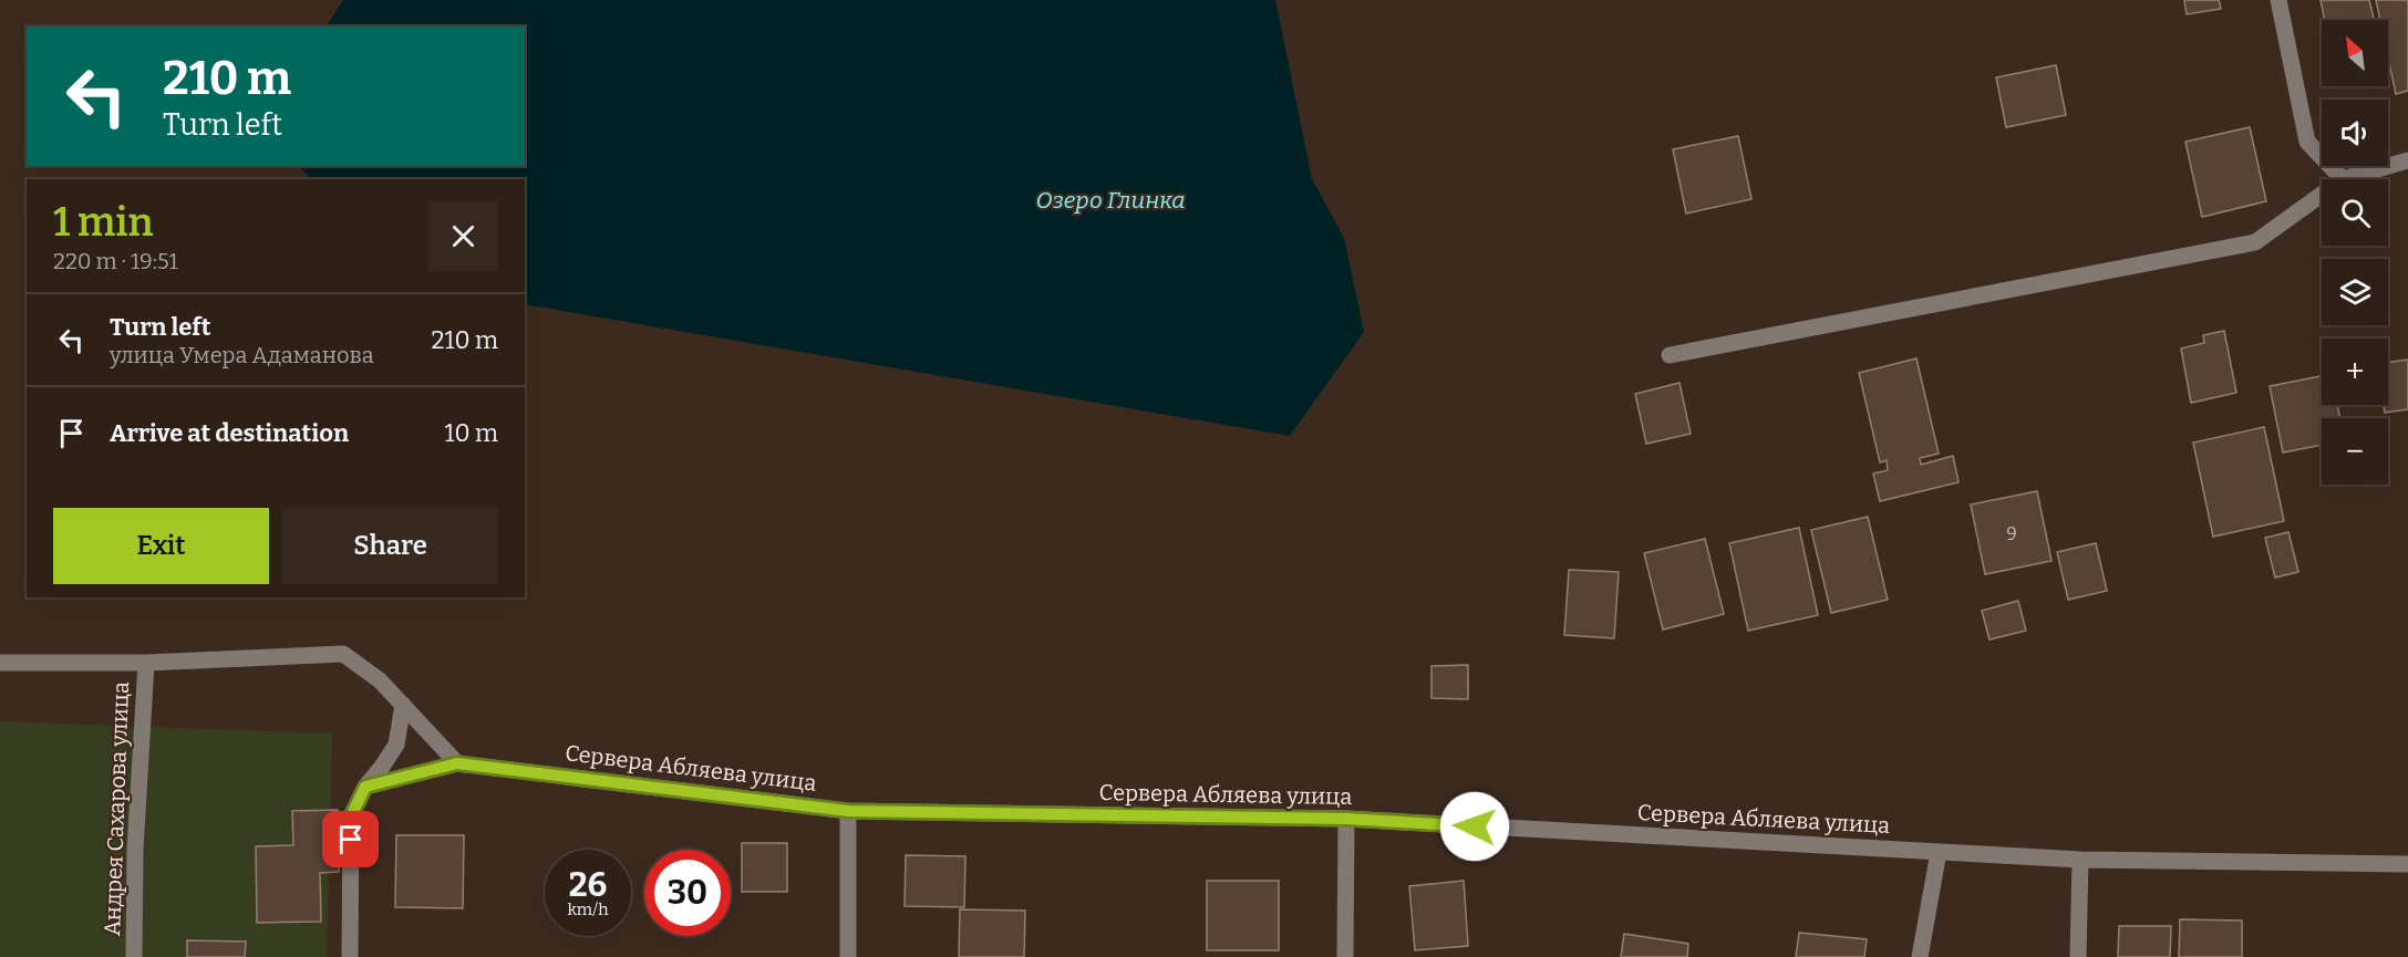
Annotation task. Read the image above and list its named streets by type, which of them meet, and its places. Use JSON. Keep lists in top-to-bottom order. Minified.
{"streets":{"street":["Сервера Абляева улица","Андрея Сахарова улица"]},"water":["Озеро Глинка"],"house_numbers":["9"],"north":"top left","page":{"map_buttons":["+","−"],"turn":["210 m","Turn left"],"heading":["1 min","220 m · 19:51"],"list":[{"name":"Turn left","note":"улица Умера Адаманова","value":"210 m"},{"name":"Arrive at destination","value":"10 m"}],"buttons":["Exit","Share"],"speed":"26 km/h","limit":"30"}}
